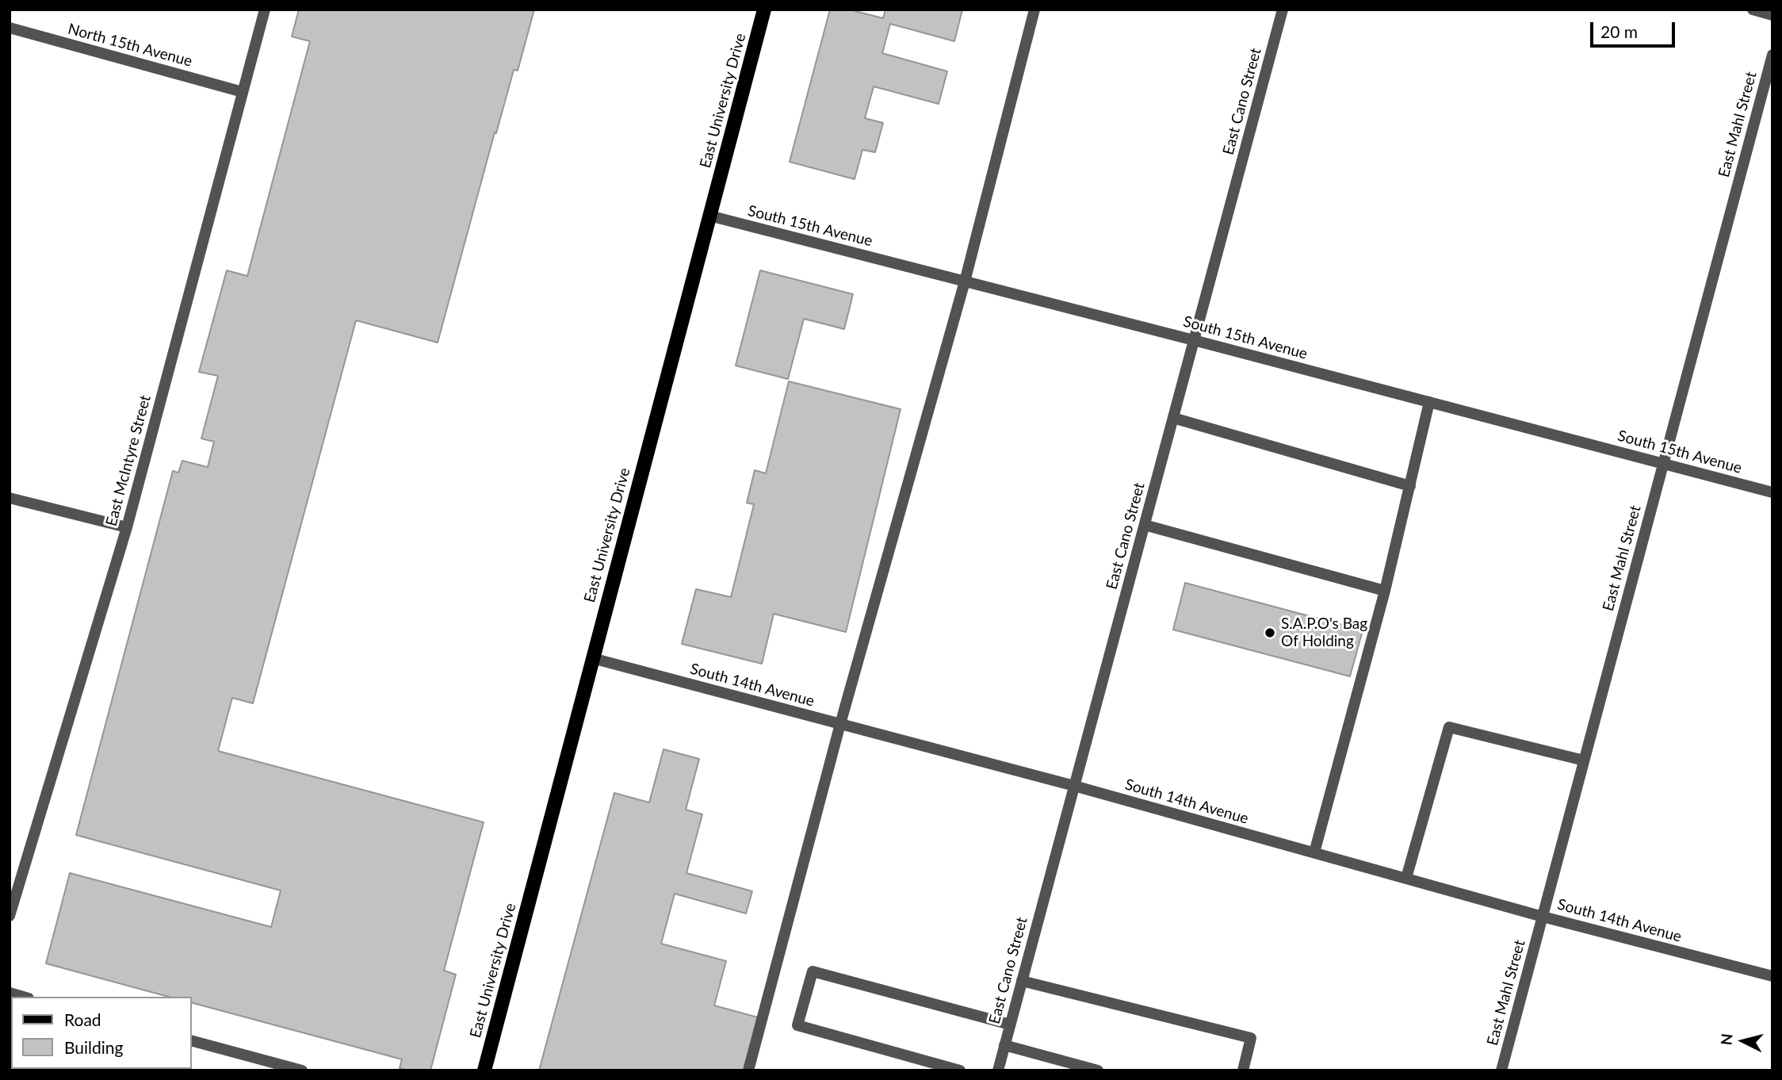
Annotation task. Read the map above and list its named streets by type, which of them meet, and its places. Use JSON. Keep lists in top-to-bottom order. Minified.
{"streets":{"main road":["East University Drive"],"street":["North 15th Avenue","East Cano Street","East Mahl Street","South 15th Avenue","East McIntyre Street","South 14th Avenue"]},"crossings":[["North 15th Avenue","East McIntyre Street"],["East University Drive","South 15th Avenue"],["East University Drive","South 14th Avenue"],["East Cano Street","South 15th Avenue"],["East Cano Street","South 14th Avenue"],["East Mahl Street","South 15th Avenue"],["East Mahl Street","South 14th Avenue"]],"places":["S.A.P.O's Bag Of Holding"],"legend":["Road","Building"],"scale_bar":"20 m","north":"left"}
